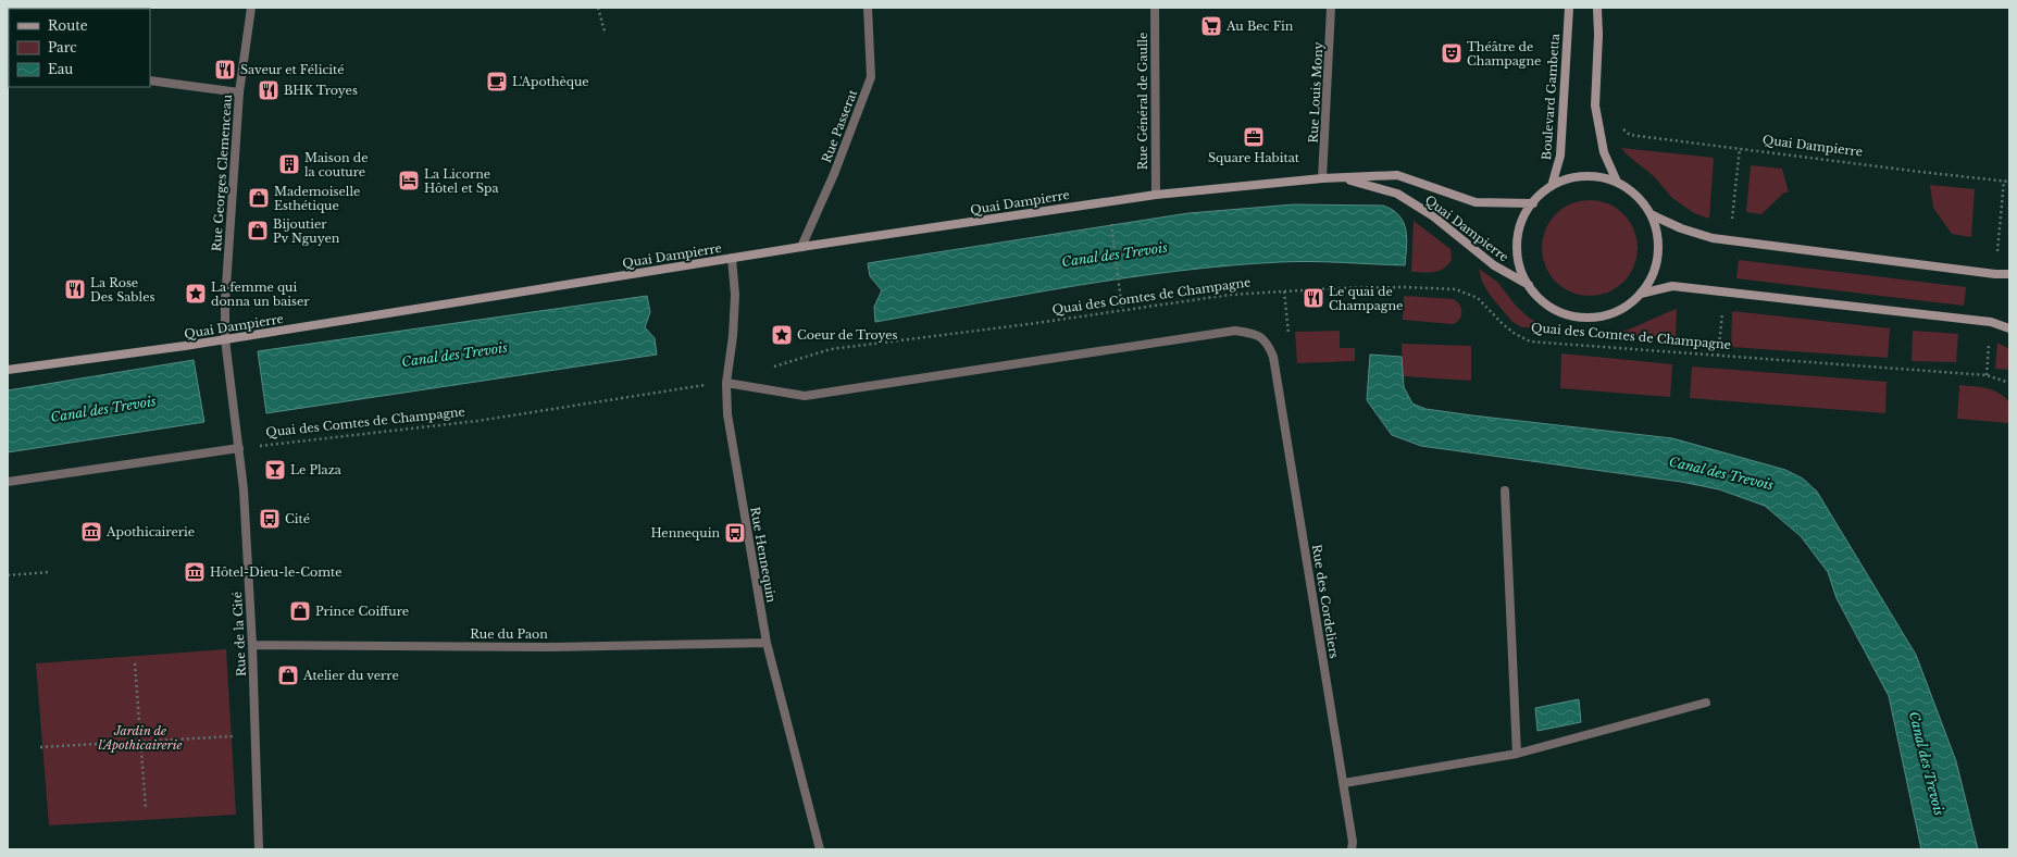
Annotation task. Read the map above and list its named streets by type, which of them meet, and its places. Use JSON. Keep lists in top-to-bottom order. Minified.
{"streets":{"main road":["Boulevard Gambetta","Quai Dampierre"],"street":["Rue Louis Mony","Rue Général de Gaulle","Rue Passerat","Rue Georges Clemenceau","Rue Hennequin","Rue des Cordeliers","Rue de la Cité","Rue du Paon"],"path":["Quai des Comtes de Champagne"]},"crossings":[["Rue Louis Mony","Quai Dampierre"],["Boulevard Gambetta","Quai Dampierre"],["Rue Général de Gaulle","Quai Dampierre"],["Rue Passerat","Quai Dampierre"],["Quai Dampierre","Rue Georges Clemenceau"],["Quai Dampierre","Rue Hennequin"],["Quai Dampierre","Rue de la Cité"],["Rue Georges Clemenceau","Rue de la Cité"],["Quai des Comtes de Champagne","Rue Hennequin"],["Quai des Comtes de Champagne","Rue des Cordeliers"],["Quai des Comtes de Champagne","Rue de la Cité"],["Rue Hennequin","Rue des Cordeliers"],["Rue Hennequin","Rue du Paon"],["Rue de la Cité","Rue du Paon"]],"water":["Canal des Trevois"],"parks":["Jardin de l'Apothicairerie"],"places":{"supermarket":["Au Bec Fin"],"theatre":["Théâtre de Champagne"],"restaurant":["Saveur et Félicité","BHK Troyes","La Rose Des Sables","Le quai de Champagne"],"cafe":["L'Apothèque"],"office":["Square Habitat"],"building":["Maison de la couture"],"hotel":["La Licorne Hôtel et Spa"],"shop":["Mademoiselle Esthétique","Bijoutier Pv Nguyen","Prince Coiffure","Atelier du verre"],"place":["La femme qui donna un baiser","Coeur de Troyes"],"bar":["Le Plaza"],"bus stop":["Cité","Hennequin"],"museum":["Apothicairerie","Hôtel-Dieu-le-Comte"]},"legend":["Route","Parc","Eau"]}
